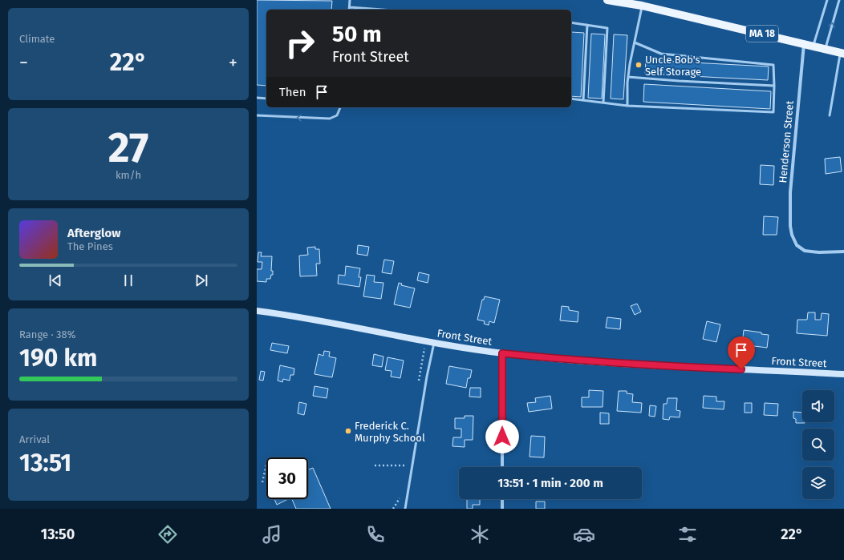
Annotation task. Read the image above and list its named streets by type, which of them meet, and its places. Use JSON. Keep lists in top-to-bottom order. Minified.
{"streets":{"main road":["MA 18"],"street":["Henderson Street","Front Street"]},"crossings":[["MA 18","Henderson Street"]],"places":["Uncle Bob's Self Storage","Frederick C. Murphy School"],"page":{"tile":["Climate",["27","km/h"],["Range · 38%","190 km"],["Arrival","13:51"]],"turn":["50 m","Front Street"],"heat":["−","22°","+"],"then":"Then","song":["Afterglow","The Pines"],"limit":"30","trip":"13:51 · 1 min · 200 m","tabs":["13:50","22°"]}}
